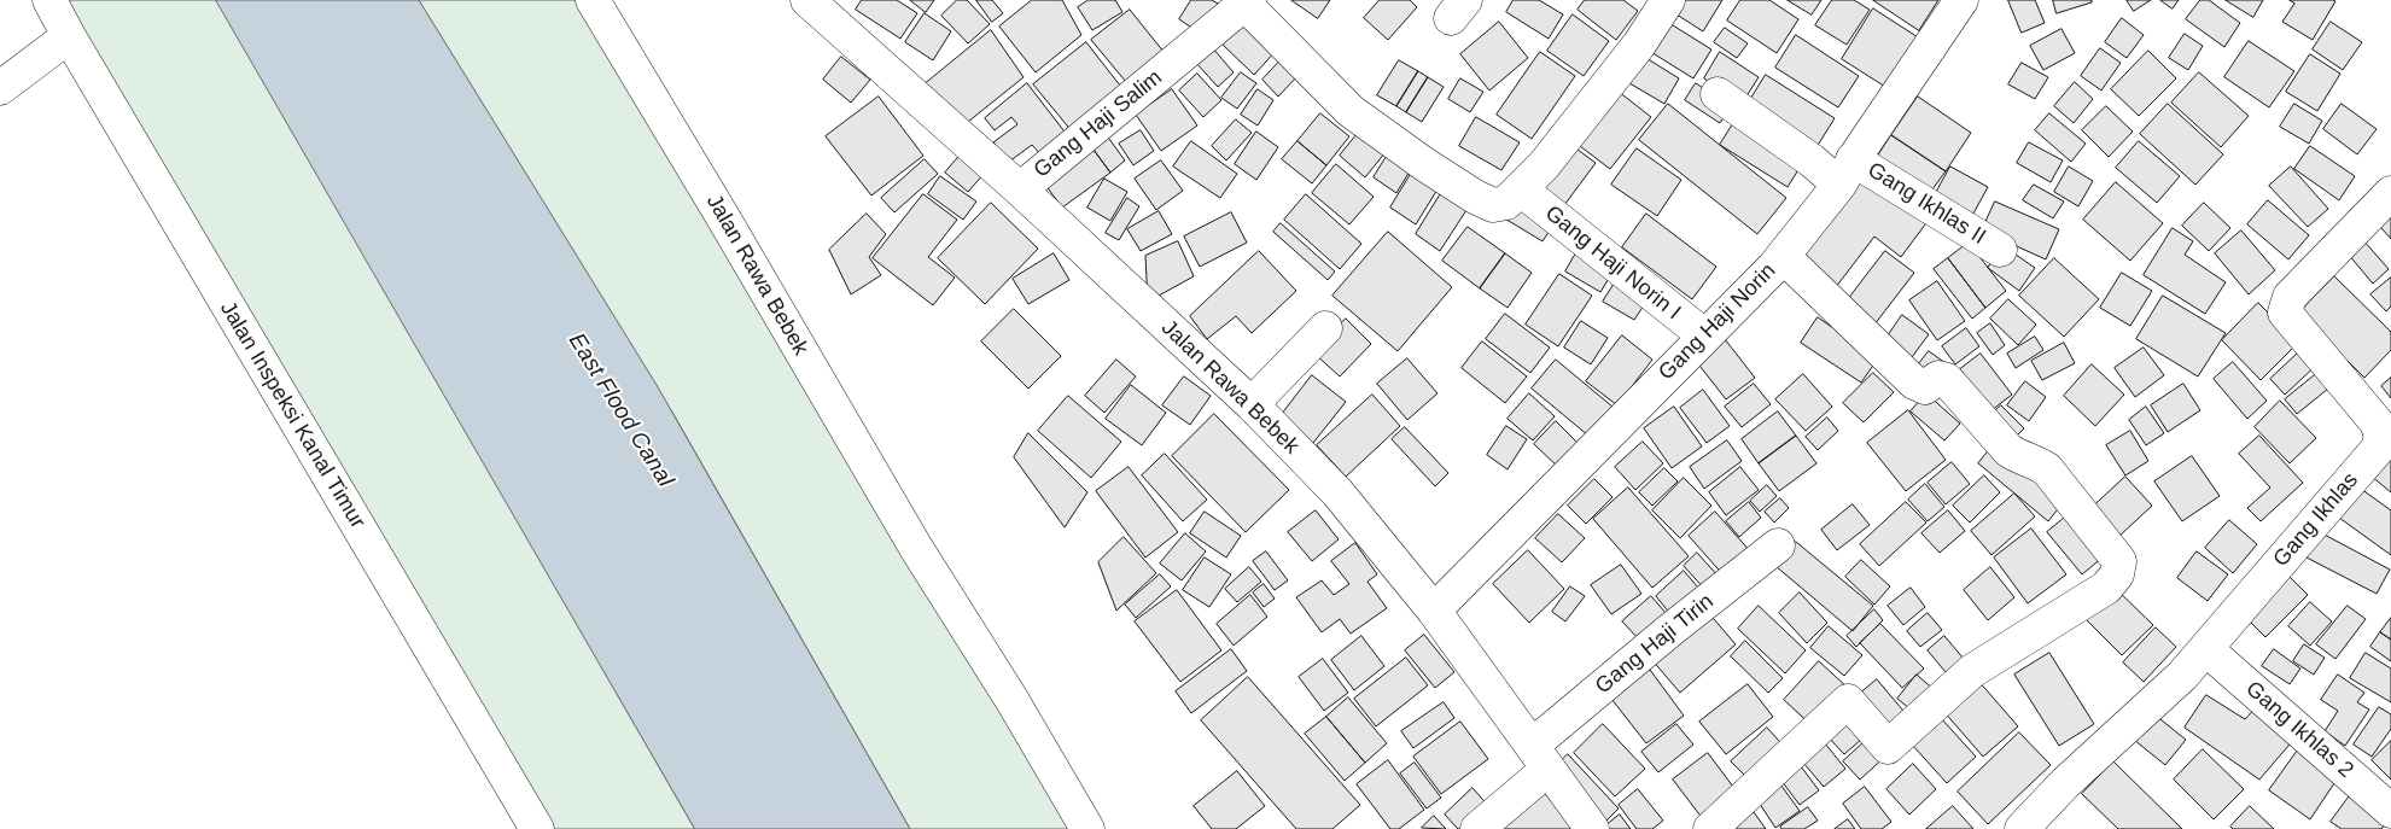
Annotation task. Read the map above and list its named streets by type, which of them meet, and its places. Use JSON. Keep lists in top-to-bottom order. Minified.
{"streets":{"street":["Gang Haji Salim","Gang Ikhlas II","Gang Haji Norin I","Jalan Rawa Bebek","Gang Haji Norin","Jalan Inspeksi Kanal Timur","Gang Ikhlas","Gang Haji Tirin","Gang Ikhlas 2"]},"crossings":[["Gang Haji Salim","Jalan Rawa Bebek"],["Gang Ikhlas II","Gang Haji Norin"],["Gang Haji Norin I","Gang Haji Norin"],["Jalan Rawa Bebek","Gang Haji Norin"],["Jalan Rawa Bebek","Gang Haji Tirin"],["Gang Ikhlas","Gang Ikhlas 2"]],"water":["East Flood Canal"]}
